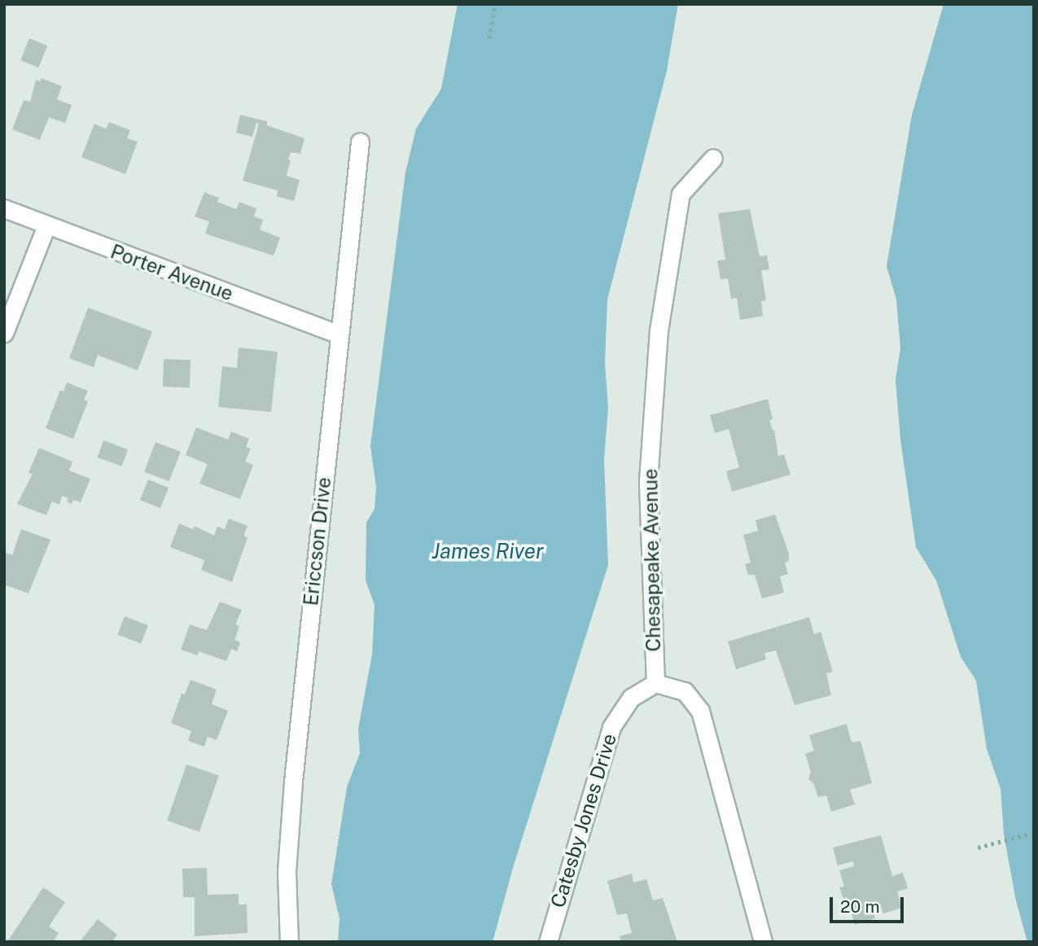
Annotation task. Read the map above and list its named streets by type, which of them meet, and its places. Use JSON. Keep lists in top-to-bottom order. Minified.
{"streets":{"street":["Porter Avenue","Ericcson Drive","Chesapeake Avenue","Catesby Jones Drive"]},"crossings":[["Porter Avenue","Ericcson Drive"],["Chesapeake Avenue","Catesby Jones Drive"]],"water":["James River"],"scale_bar":"20 m"}
